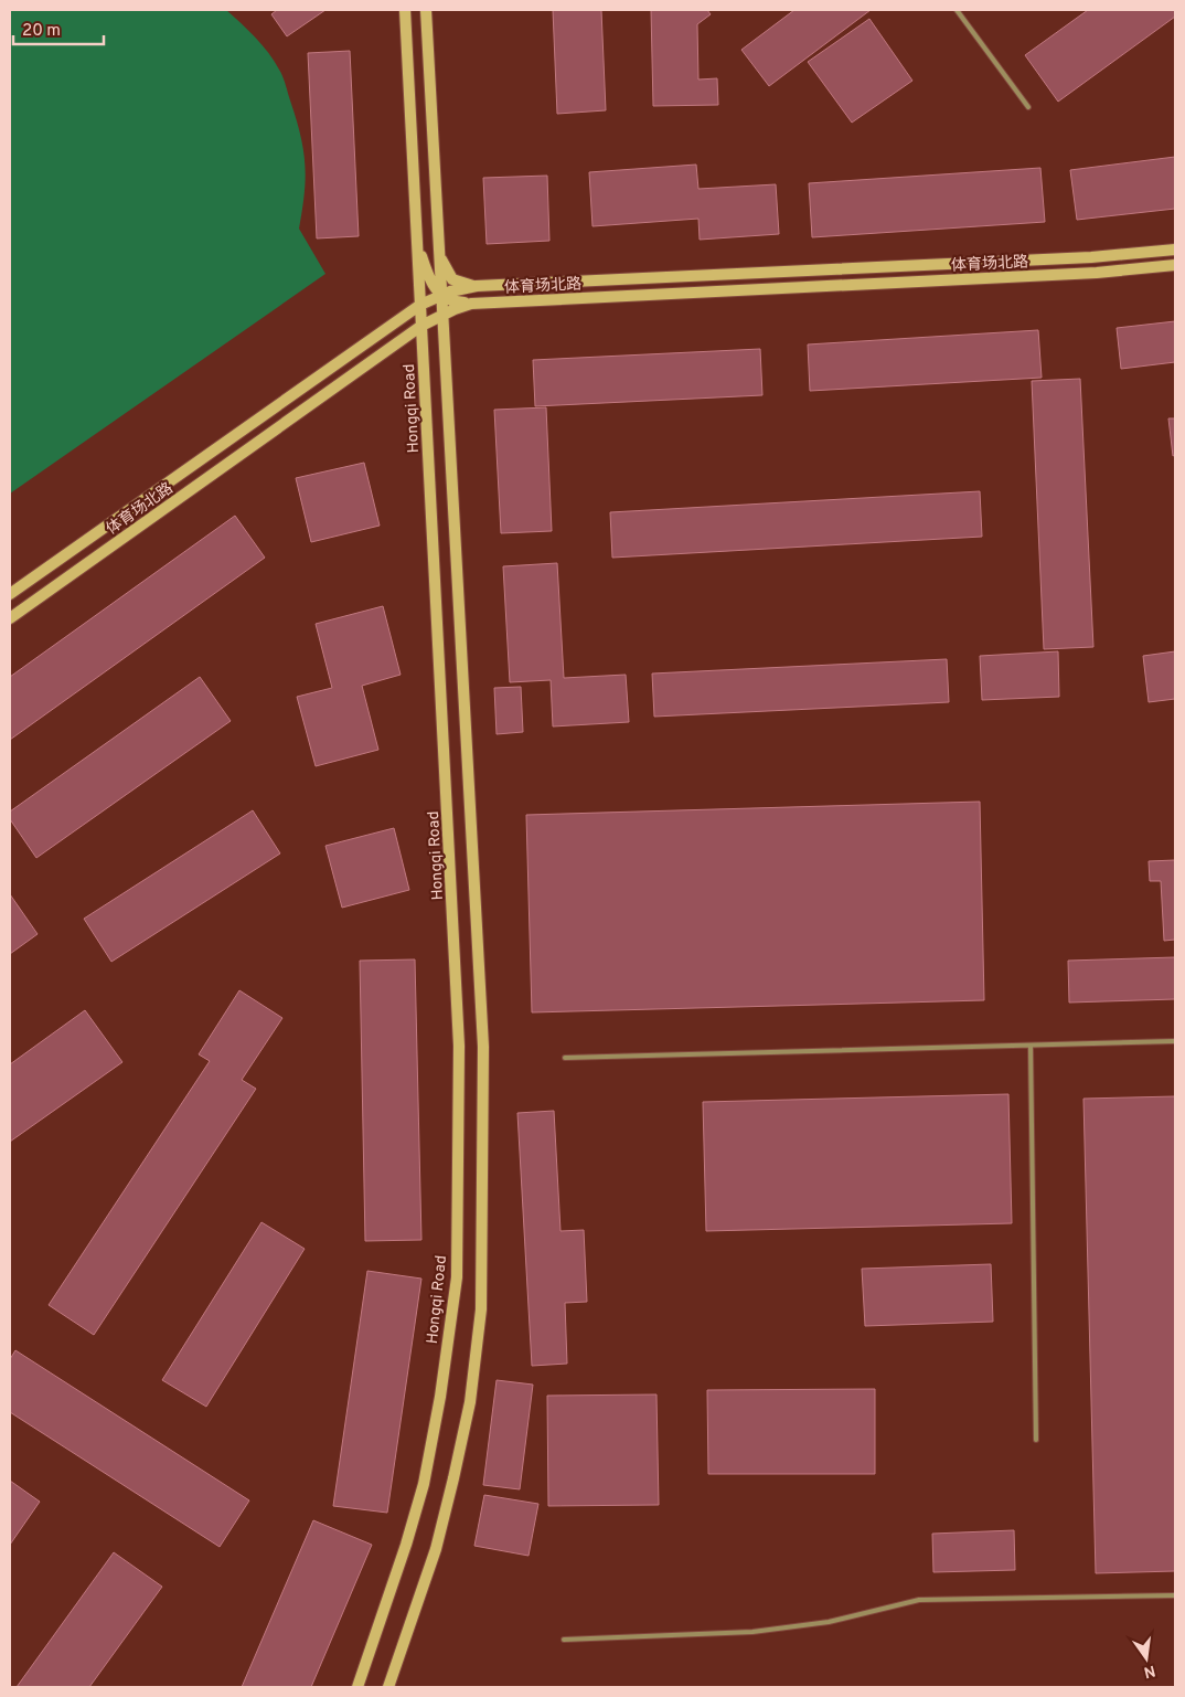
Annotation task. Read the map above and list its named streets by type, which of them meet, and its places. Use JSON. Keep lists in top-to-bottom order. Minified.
{"streets":{"main road":["体育场北路","Hongqi Road"]},"crossings":[["体育场北路","Hongqi Road"]],"scale_bar":"20 m","north":"bottom"}
